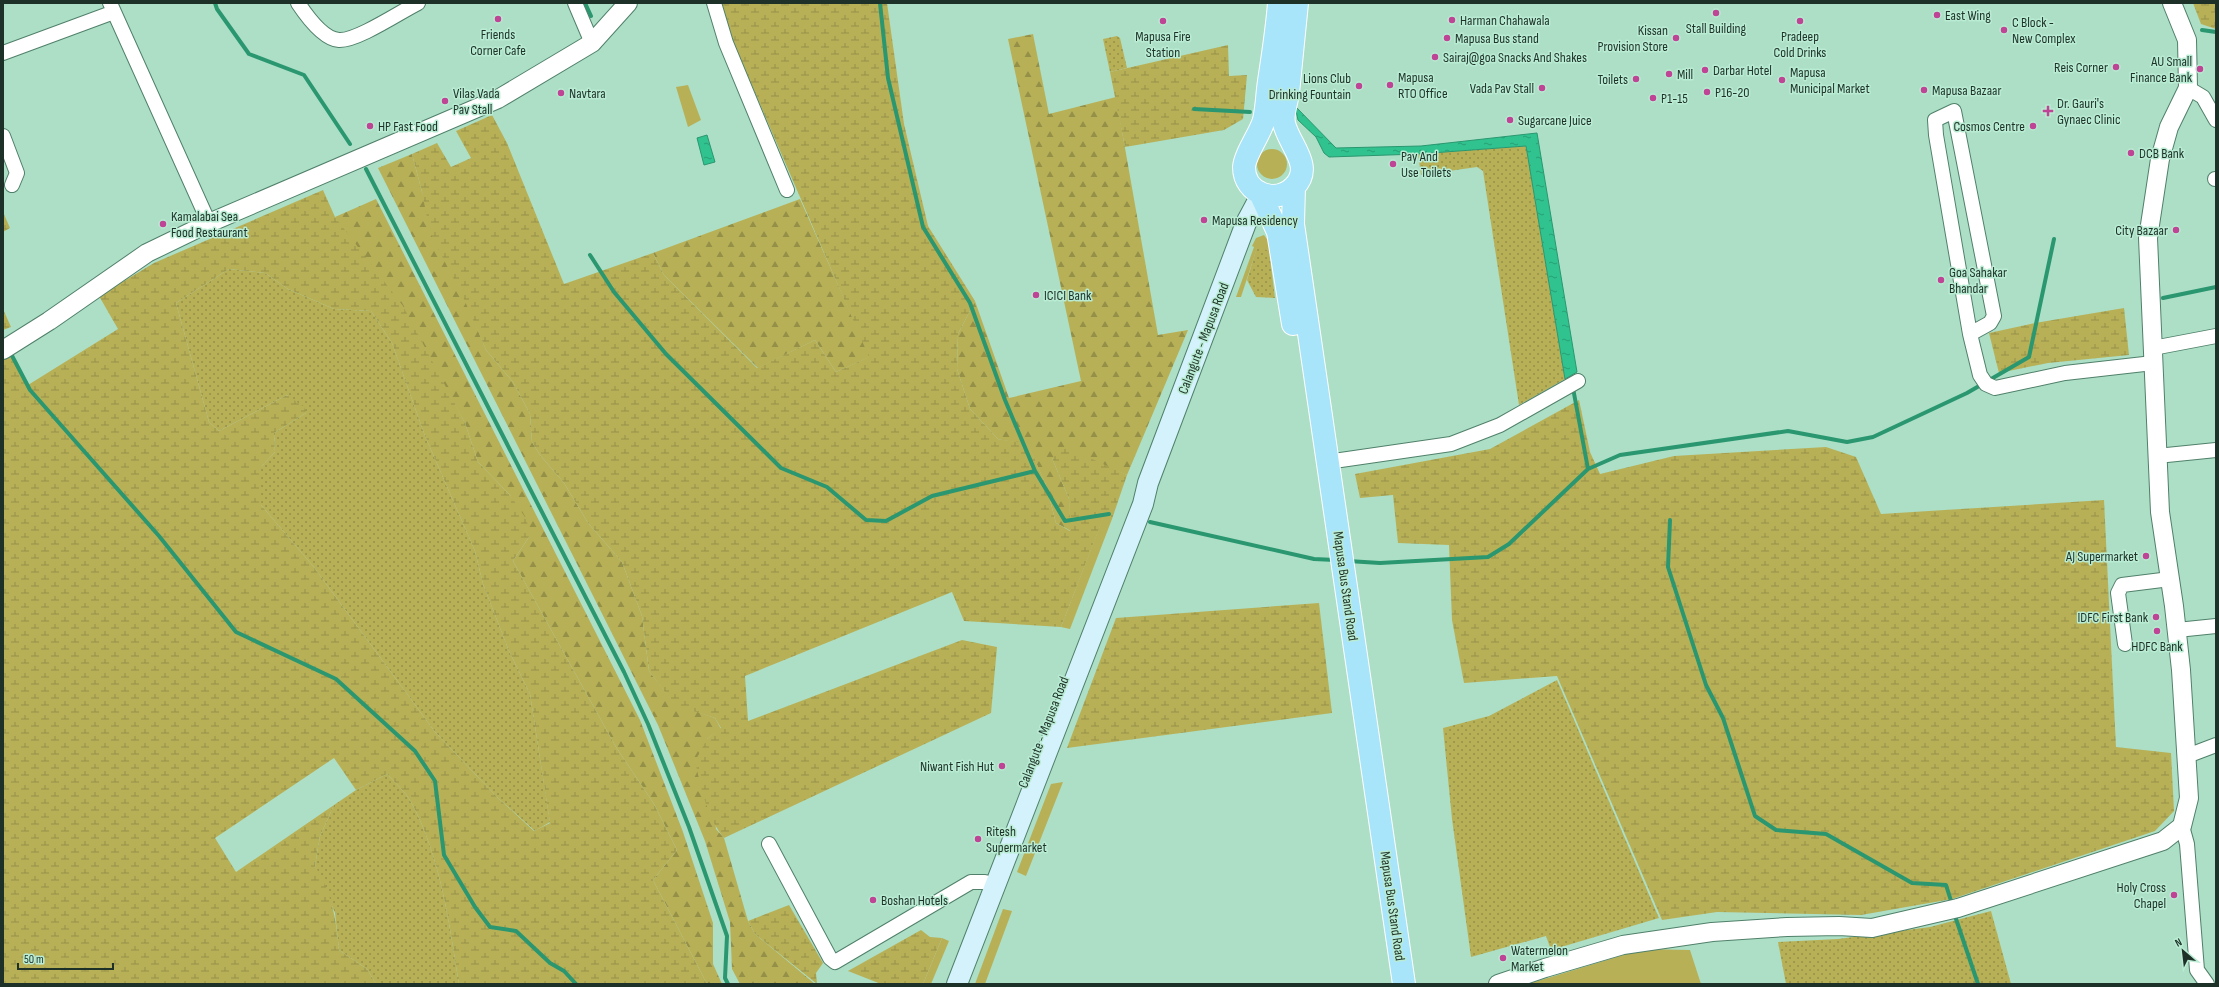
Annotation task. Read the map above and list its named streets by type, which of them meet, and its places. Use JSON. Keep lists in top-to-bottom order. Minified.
{"streets":{"main road":["Calangute - Mapusa Road","Mapusa Bus Stand Road"]},"crossings":[["Calangute - Mapusa Road","Mapusa Bus Stand Road"]],"places":{"other":["Stall Building","East Wing","Friends Corner Cafe","Harman Chahawala","Mapusa Fire Station","Pradeep Cold Drinks","C Block - New Complex","Mapusa Bus stand","Kissan Provision Store","Sairaj@goa Snacks And Shakes","Reis Corner","AU Small Finance Bank","Darbar Hotel","Mill","Toilets","Mapusa Municipal Market","Mapusa RTO Office","Lions Club Drinking Fountain","Vada Pav Stall","Mapusa Bazaar","P16-20","Navtara","P1-15","Vilas Vada Pav Stall","Sugarcane Juice","HP Fast Food","Cosmos Centre","DCB Bank","Pay And Use Toilets","Mapusa Residency","Kamalabai Sea Food Restaurant","City Bazaar","Goa Sahakar Bhandar","ICICI Bank","AJ Supermarket","IDFC First Bank","HDFC Bank","Niwant Fish Hut","Ritesh Supermarket","Holy Cross Chapel","Boshan Hotels","Watermelon Market"],"health":["Dr. Gauri's Gynaec Clinic"]},"scale_bar":"50 m","north":"top left"}
